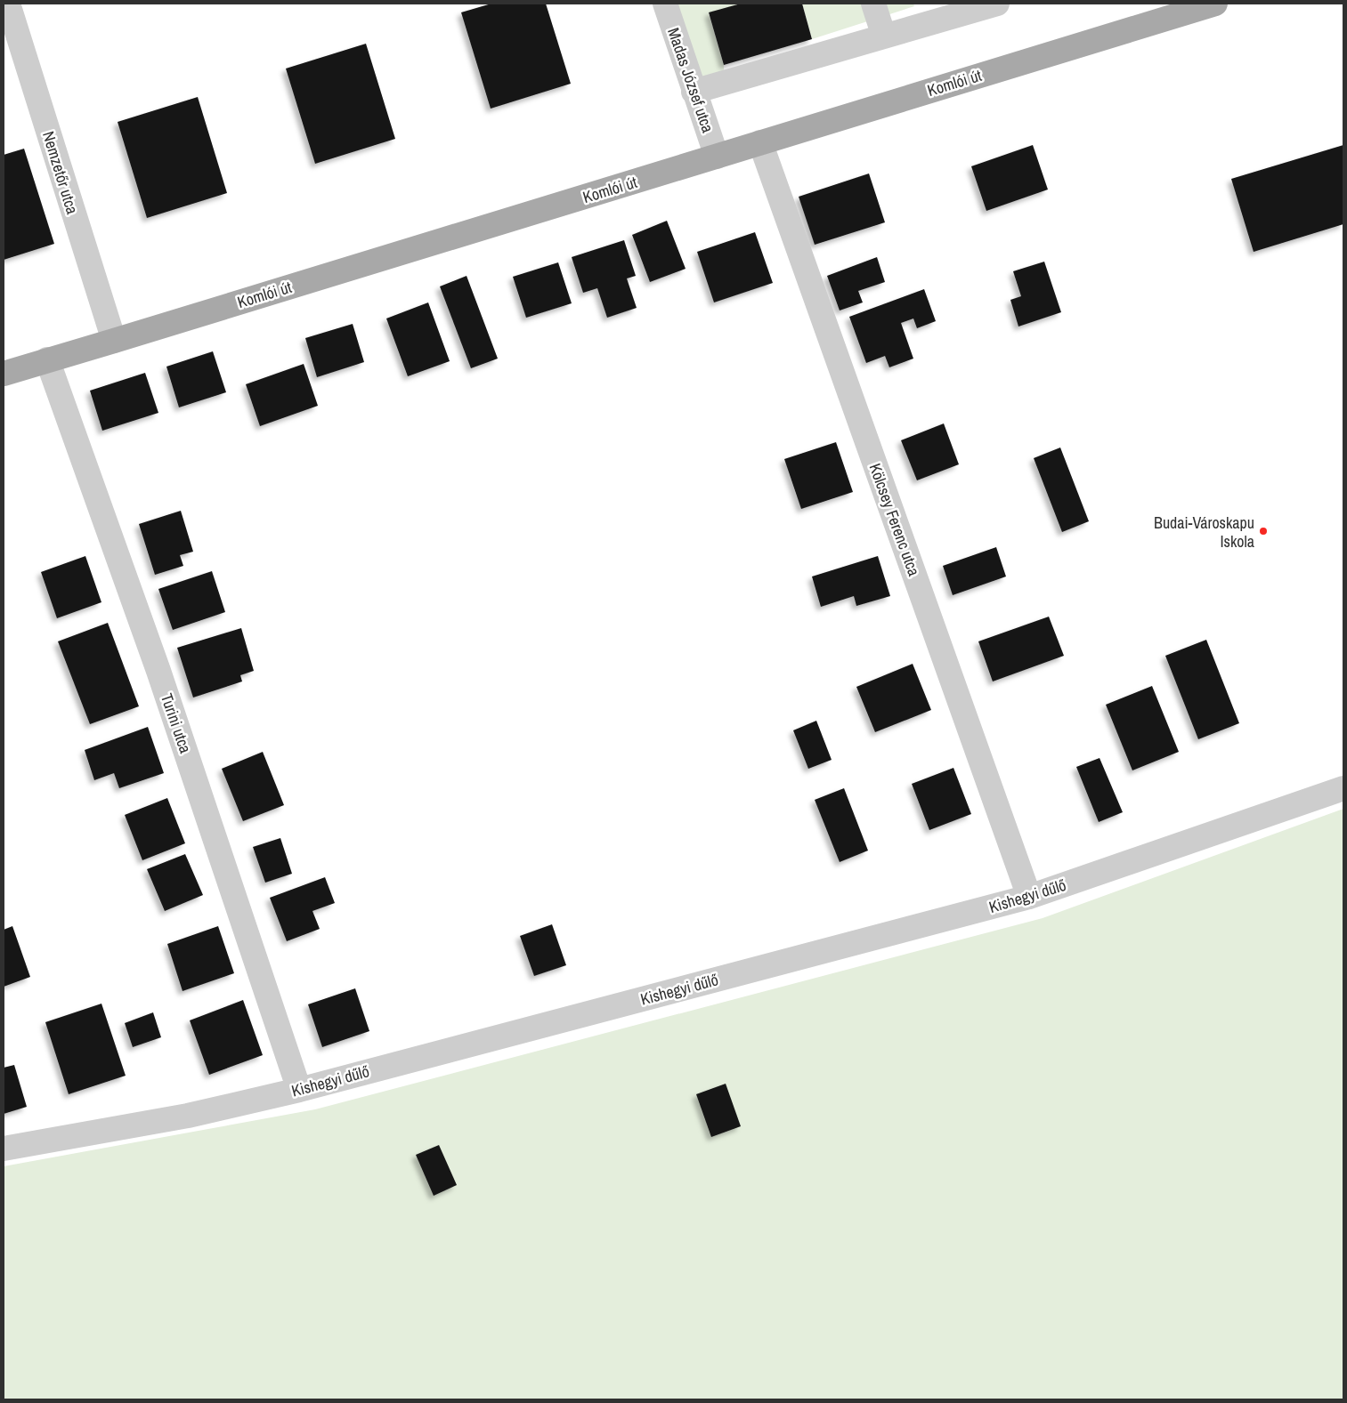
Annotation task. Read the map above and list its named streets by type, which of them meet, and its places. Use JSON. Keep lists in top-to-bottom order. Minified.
{"streets":{"main road":["Komlói út"],"street":["Madas József utca","Nemzetőr utca","Kölcsey Ferenc utca","Turini utca","Kishegyi dűlő"]},"crossings":[["Madas József utca","Komlói út"],["Komlói út","Nemzetőr utca"],["Komlói út","Kölcsey Ferenc utca"],["Komlói út","Turini utca"],["Kölcsey Ferenc utca","Kishegyi dűlő"],["Turini utca","Kishegyi dűlő"]],"places":["Budai-Városkapu Iskola"]}
